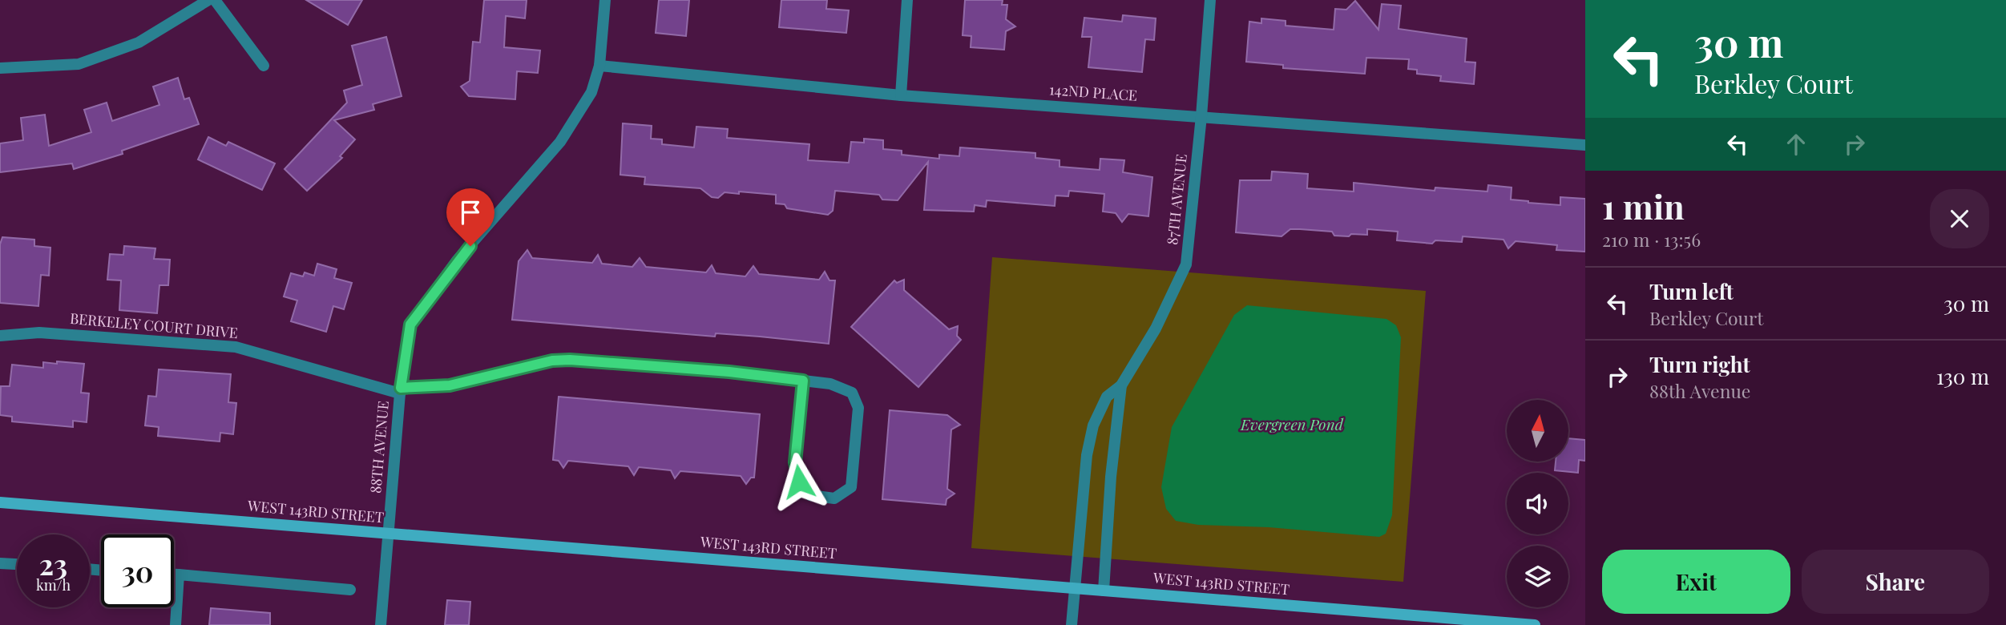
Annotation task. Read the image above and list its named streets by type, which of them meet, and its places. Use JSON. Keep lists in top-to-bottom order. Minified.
{"streets":{"main road":["WEST 143RD STREET"],"street":["142ND PLACE","87TH AVENUE","BERKELEY COURT DRIVE","88TH AVENUE"]},"crossings":[["142ND PLACE","87TH AVENUE"],["142ND PLACE","88TH AVENUE"],["BERKELEY COURT DRIVE","88TH AVENUE"],["88TH AVENUE","WEST 143RD STREET"]],"water":["Evergreen Pond"],"north":"top","page":{"turn":["30 m","Berkley Court"],"heading":["1 min","210 m · 13:56"],"list":[{"name":"Turn left","note":"Berkley Court","value":"30 m"},{"name":"Turn right","note":"88th Avenue","value":"130 m"}],"speed":"23 km/h","limit":"30","buttons":["Exit","Share"]}}
